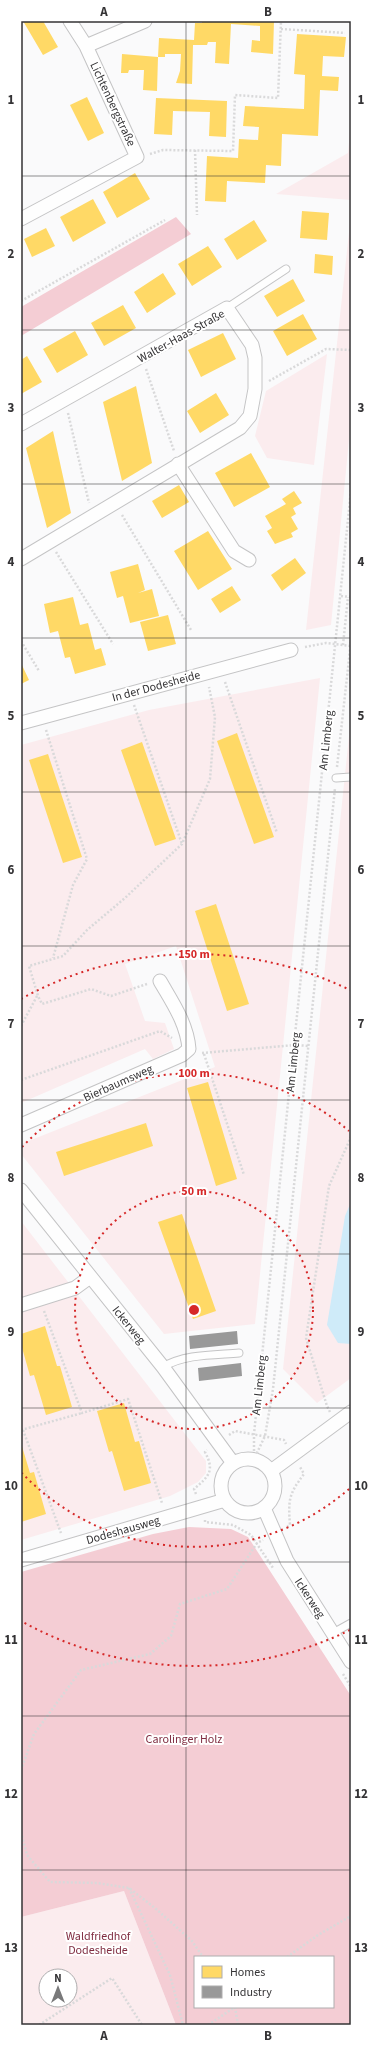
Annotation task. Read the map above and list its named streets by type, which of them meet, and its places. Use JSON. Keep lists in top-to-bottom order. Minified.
{"streets":{"street":["Lichtenbergstraße","Walter-Haas-Straße","In der Dodesheide","Bierbaumsweg","Ickerweg","Dodeshausweg"],"path":["Am Limberg"]},"crossings":[["Am Limberg","Ickerweg"],["Am Limberg","Dodeshausweg"],["Ickerweg","Dodeshausweg"]],"parks":["Carolinger Holz","Waldfriedhof Dodesheide"],"legend":["Homes","Industry"],"north":"top","grid":{"columns":["A","B"],"rows":["1","2","3","4","5","6","7","8","9","10","11","12","13"]},"rings":["150 m","100 m","50 m"]}
